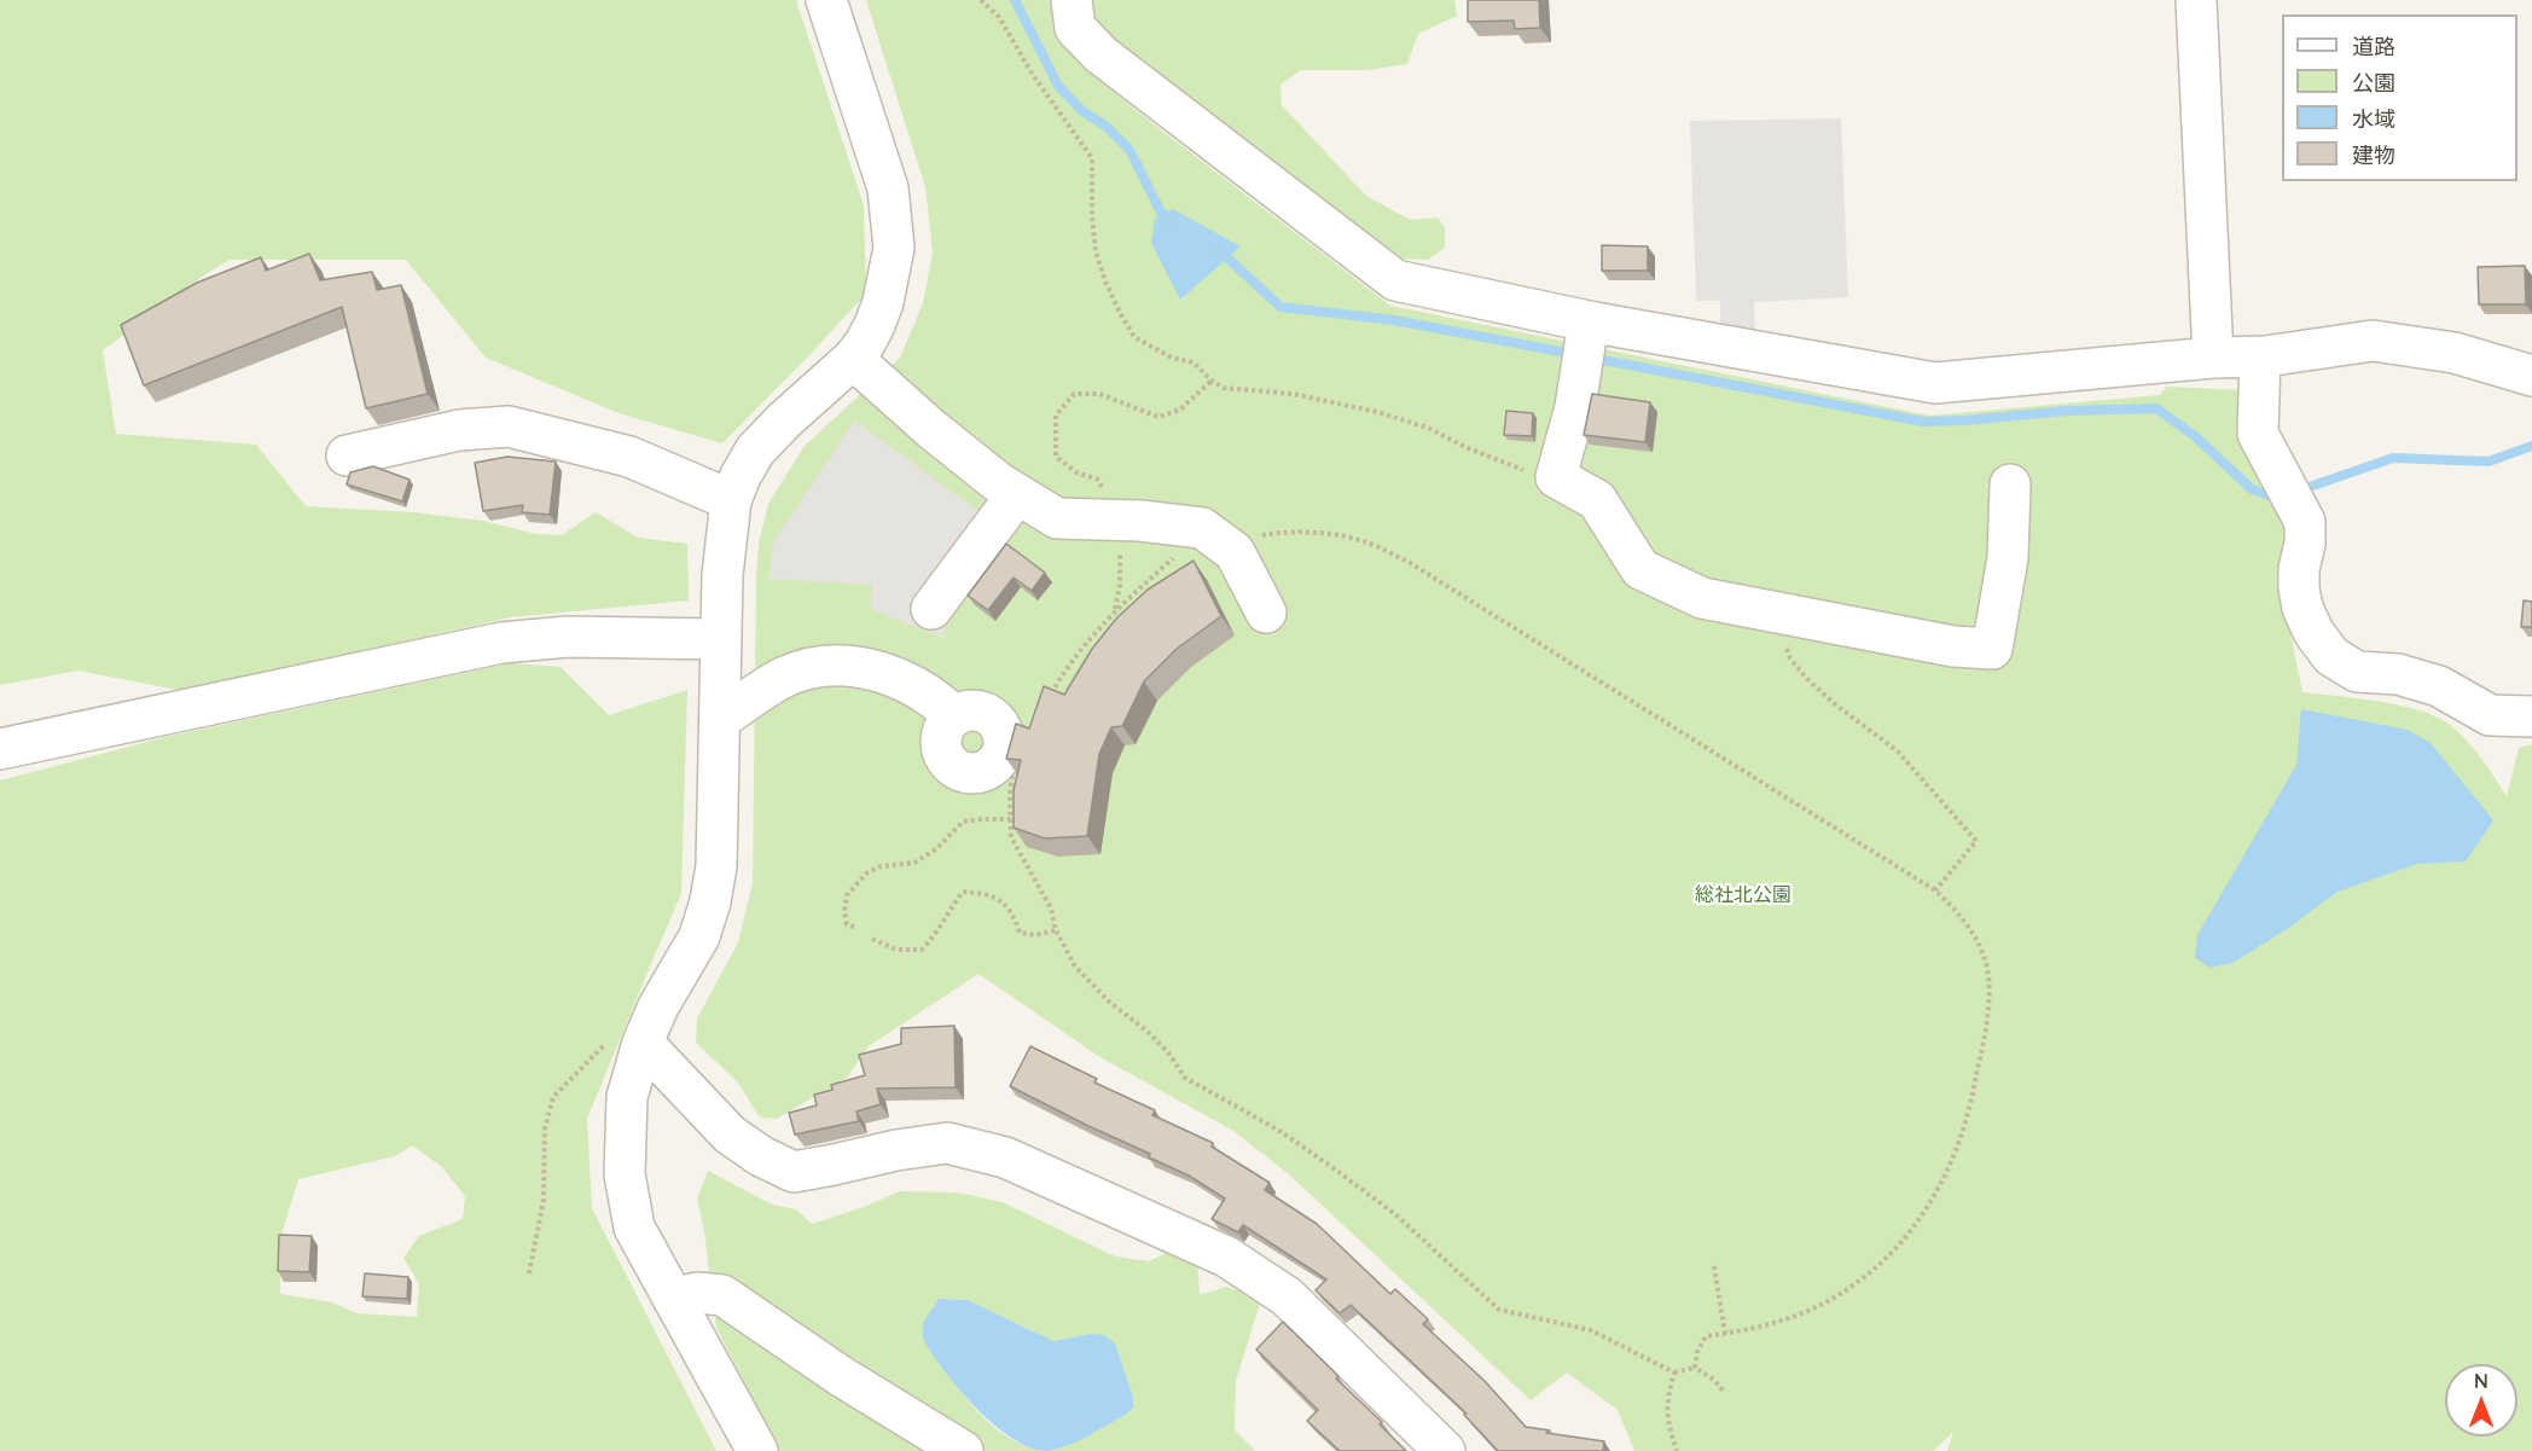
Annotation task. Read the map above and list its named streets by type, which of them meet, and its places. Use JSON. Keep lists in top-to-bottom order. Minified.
{"parks":["総社北公園"],"legend":["道路","公園","水域","建物"],"north":"top"}
